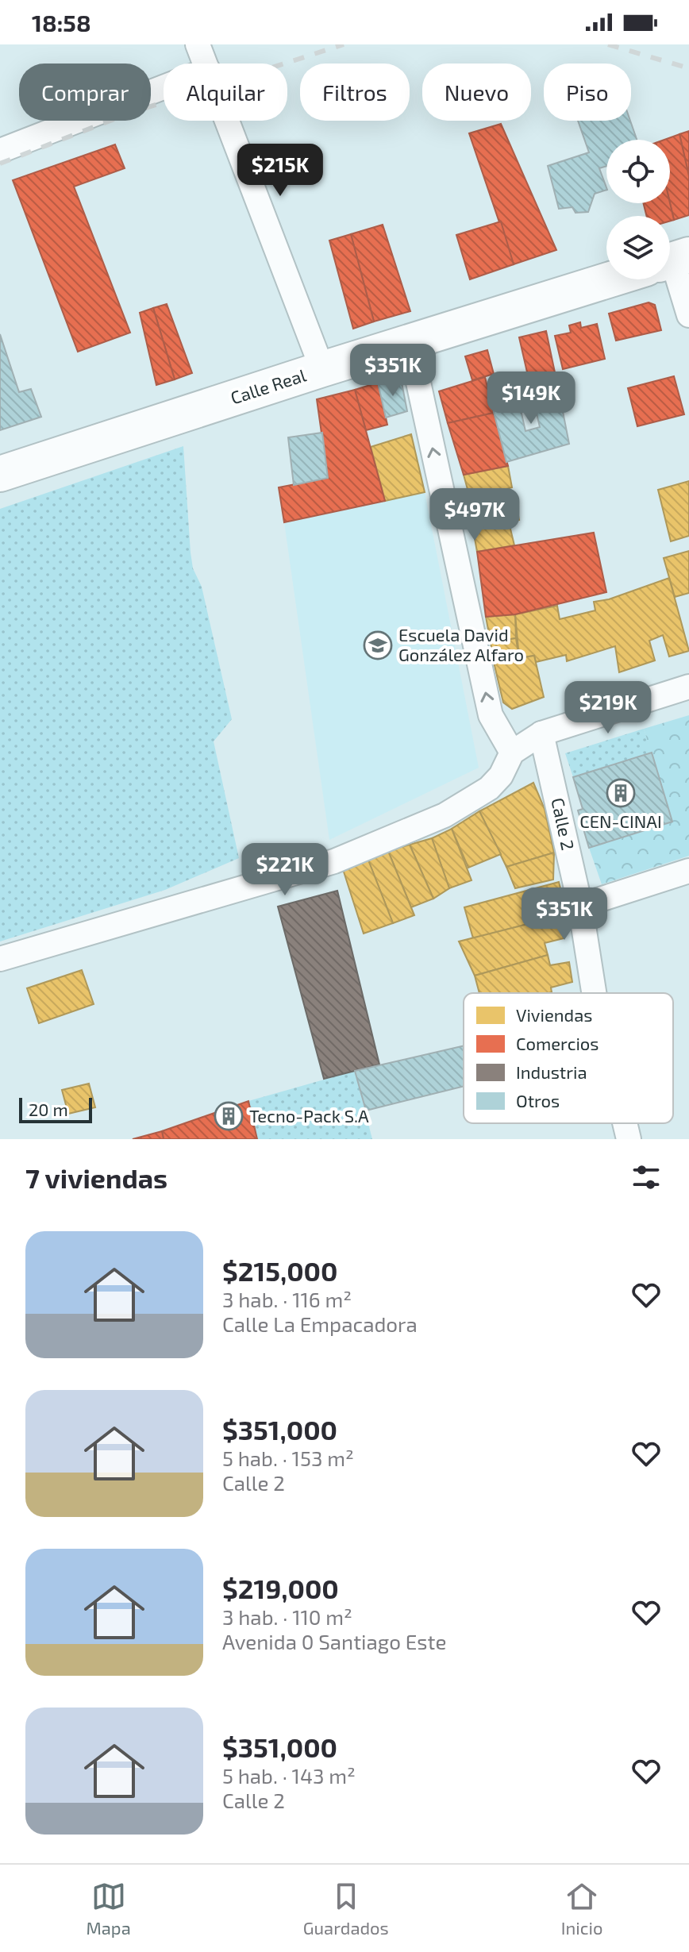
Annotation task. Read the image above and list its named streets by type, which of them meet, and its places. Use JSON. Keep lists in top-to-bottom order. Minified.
{"streets":{"main road":["Calle Real"],"street":["Calle 2"]},"places":{"school or university":["Escuela David González Alfaro"],"building":["CEN-CINAI","Tecno-Pack S.A"]},"legend":["Viviendas","Comercios","Industria","Otros"],"scale_bar":"20 m","page":{"status":"18:58","chip":["Comprar","Alquilar","Filtros","Nuevo","Piso"],"price":["$215K","$351K","$149K","$497K","$219K","$221K","$351K"],"scale":"20 m","heading":"7 viviendas","list":[{"name":"$215,000","note":"3 hab. · 116 m² · Calle La Empacadora"},{"name":"$351,000","note":"5 hab. · 153 m² · Calle 2"},{"name":"$219,000","note":"3 hab. · 110 m² · Avenida 0 Santiago Este"},{"name":"$351,000","note":"5 hab. · 143 m² · Calle 2"}],"tabs":["Mapa","Guardados","Inicio"]}}
